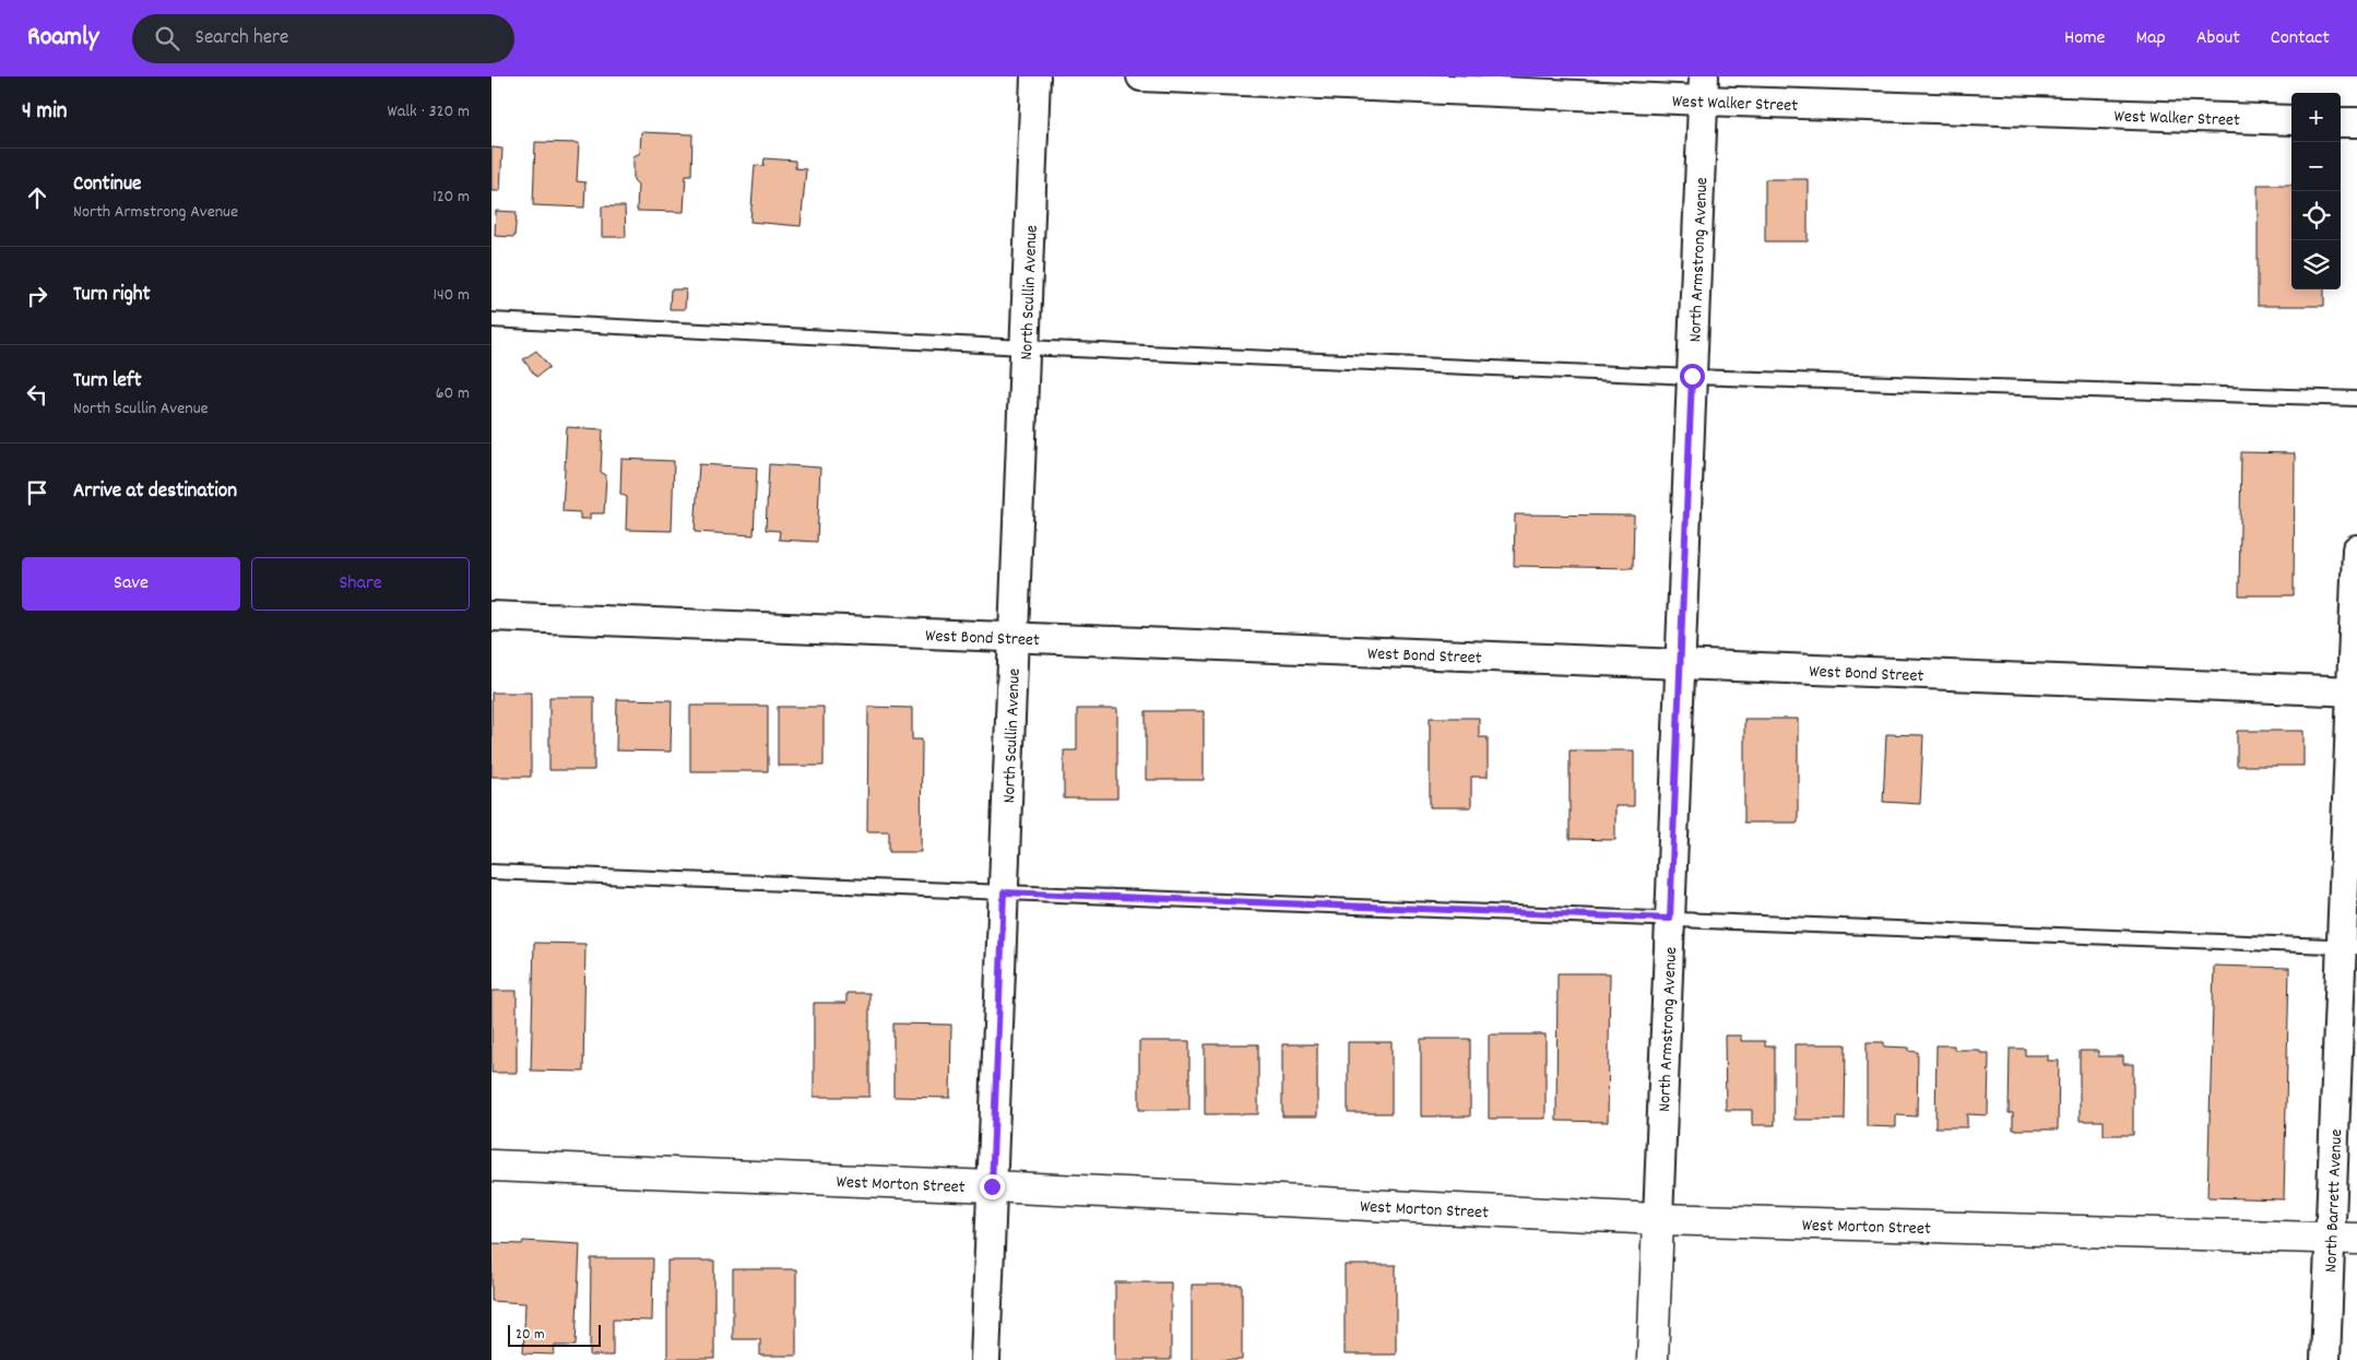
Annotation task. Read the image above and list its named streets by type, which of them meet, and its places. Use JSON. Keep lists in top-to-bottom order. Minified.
{"streets":{"main road":["North Armstrong Avenue","West Morton Street"],"street":["West Walker Street","North Scullin Avenue","West Bond Street","North Barrett Avenue"]},"crossings":[["West Walker Street","North Armstrong Avenue"],["North Armstrong Avenue","West Bond Street"],["North Armstrong Avenue","West Morton Street"],["North Scullin Avenue","West Bond Street"],["North Scullin Avenue","West Morton Street"],["West Bond Street","North Barrett Avenue"],["West Morton Street","North Barrett Avenue"]],"scale_bar":"20 m","page":{"header":"Roamly","search":"Search here","nav":["Home","Map","About","Contact"],"heading":["4 min","Walk · 320 m"],"map_buttons":["+","−"],"list":[["Continue","North Armstrong Avenue","120 m"],["Turn right","140 m"],["Turn left","North Scullin Avenue","60 m"],"Arrive at destination"],"buttons":["Save","Share"],"scale":"20 m"}}
